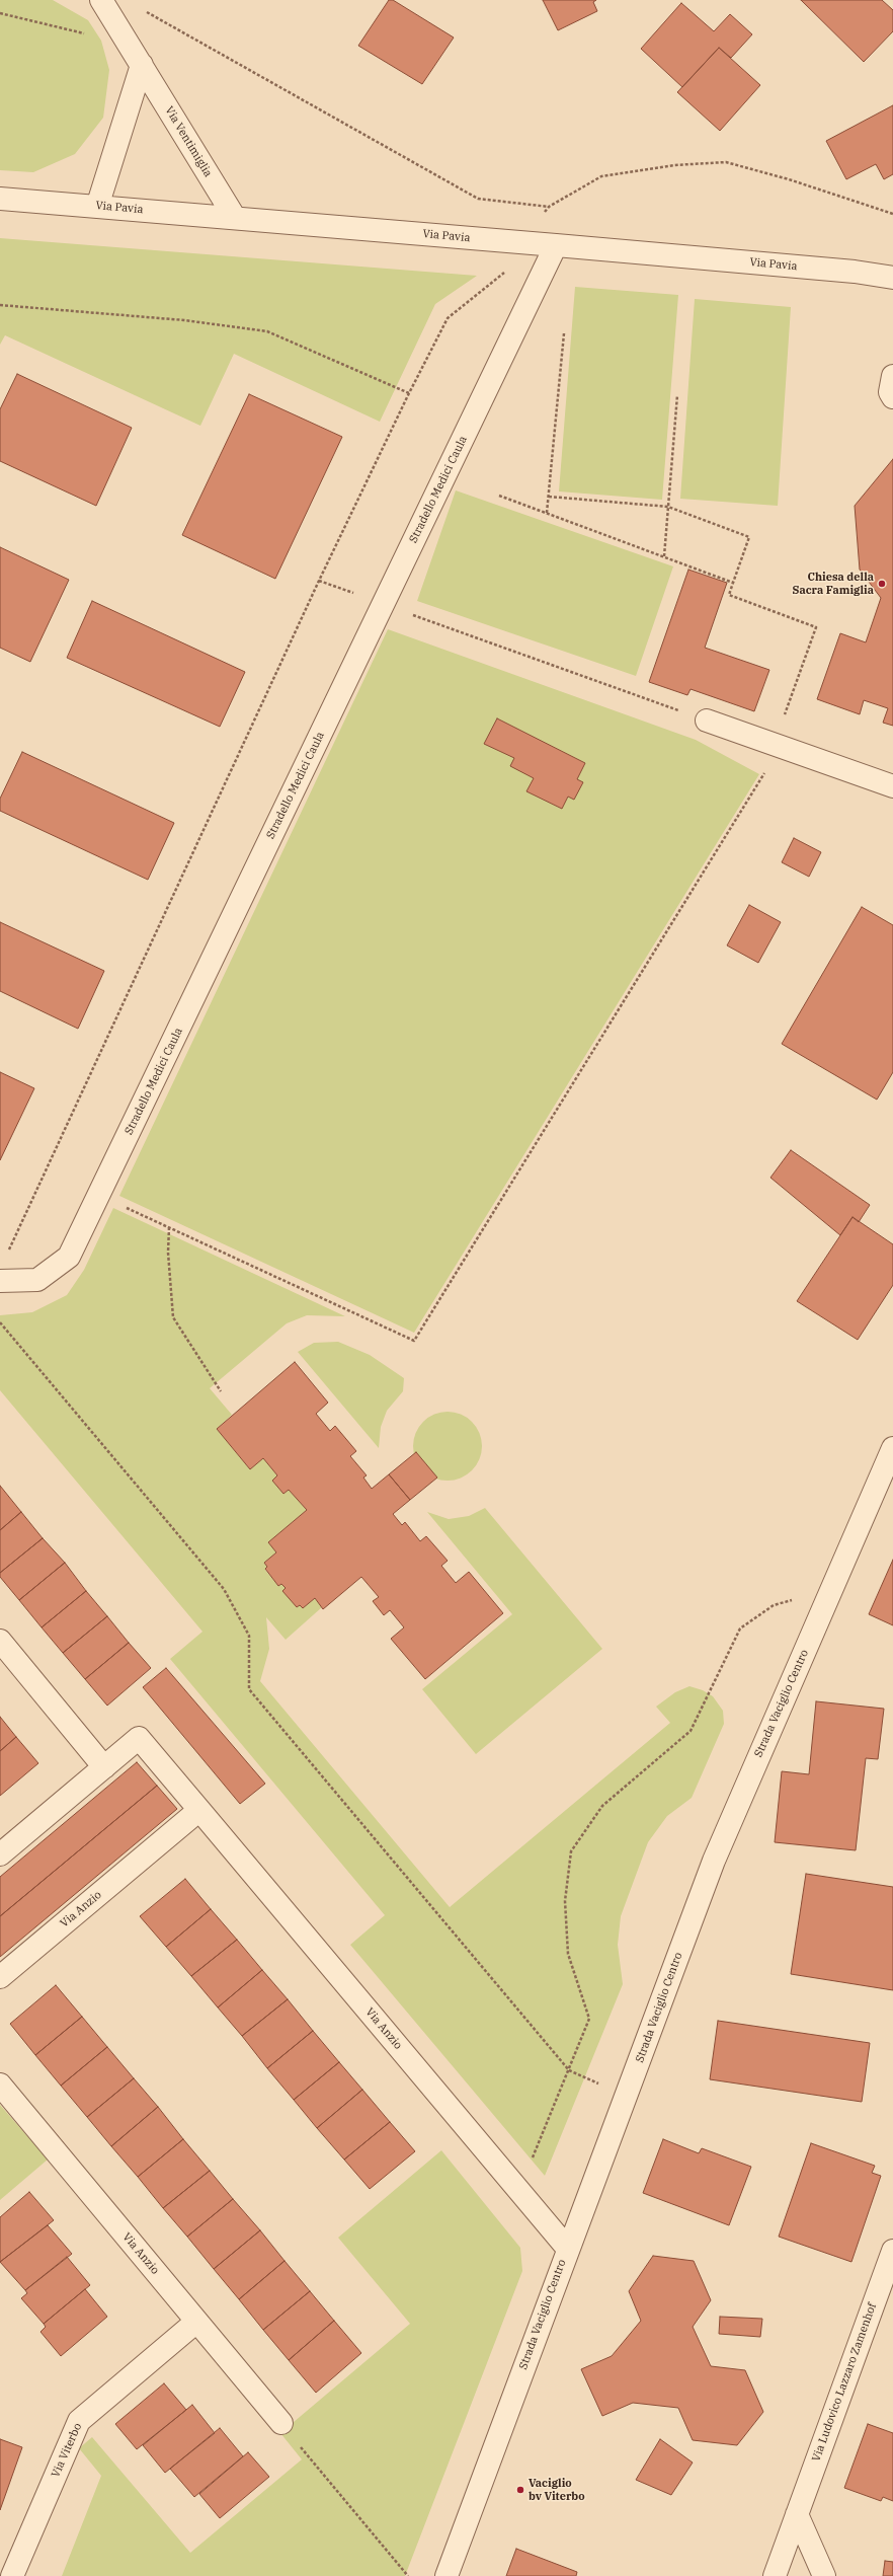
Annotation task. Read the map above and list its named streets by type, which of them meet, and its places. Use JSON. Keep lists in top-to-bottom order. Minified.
{"streets":{"street":["Via Ventimiglia","Via Pavia","Stradello Medici Caula","Strada Vaciglio Centro","Via Anzio","Via Ludovico Lazzaro Zamenhof","Via Viterbo"]},"crossings":[["Via Ventimiglia","Via Pavia"],["Via Pavia","Stradello Medici Caula"],["Strada Vaciglio Centro","Via Anzio"],["Via Anzio","Via Viterbo"]],"places":["Chiesa della Sacra Famiglia","Vaciglio bv Viterbo"]}
